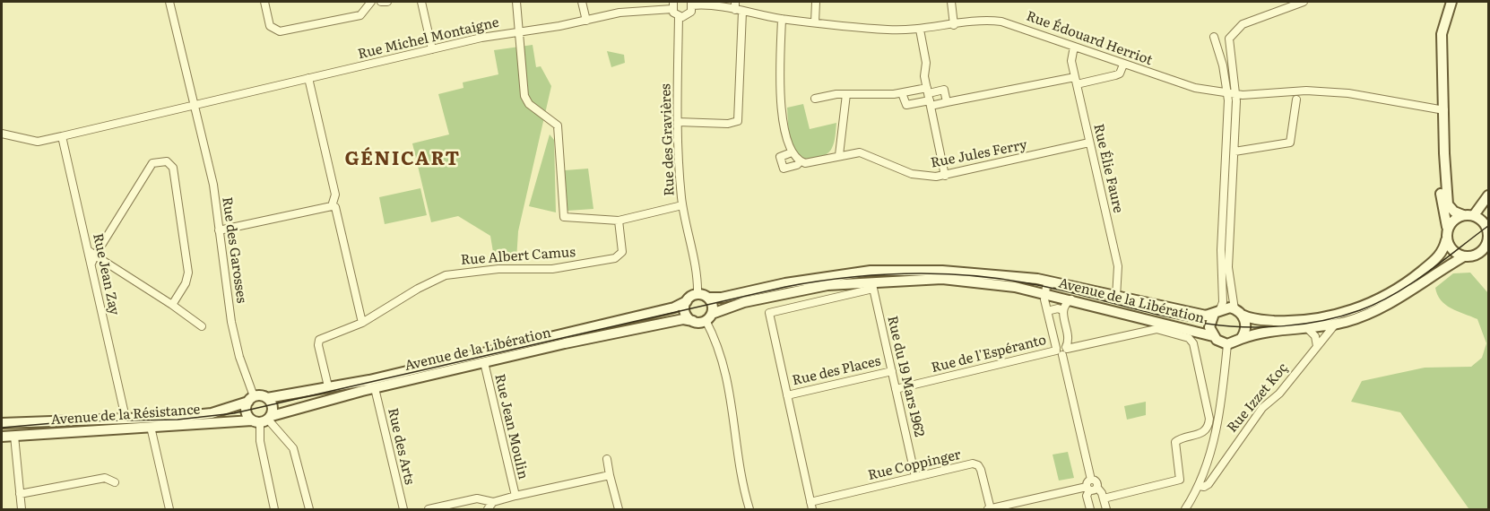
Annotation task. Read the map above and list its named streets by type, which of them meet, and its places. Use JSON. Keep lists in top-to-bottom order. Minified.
{"streets":{"street":["Rue Michel Montaigne","Rue Édouard Herriot","Rue des Gravières","Rue Jules Ferry","Rue Élie Faure","Rue des Garosses","Rue Albert Camus","Rue Jean Zay","Avenue de la Libération","Rue de l'Espéranto","Rue des Places","Rue du 19 Mars 1962","Rue Izzet Koç","Avenue de la Résistance","Rue Jean Moulin","Rue des Arts","Rue Coppinger"]},"crossings":[["Rue Michel Montaigne","Rue des Garosses"],["Rue Édouard Herriot","Rue Élie Faure"],["Rue des Gravières","Avenue de la Libération"],["Rue Jules Ferry","Rue Élie Faure"],["Rue Élie Faure","Avenue de la Libération"],["Rue des Garosses","Avenue de la Libération"],["Rue des Garosses","Avenue de la Résistance"],["Rue Jean Zay","Avenue de la Résistance"],["Avenue de la Libération","Rue du 19 Mars 1962"],["Avenue de la Libération","Avenue de la Résistance"],["Avenue de la Libération","Rue Jean Moulin"],["Avenue de la Libération","Rue des Arts"],["Rue de l'Espéranto","Rue du 19 Mars 1962"],["Rue des Places","Rue du 19 Mars 1962"],["Rue du 19 Mars 1962","Rue Coppinger"]],"districts":["GÉNICART"]}
